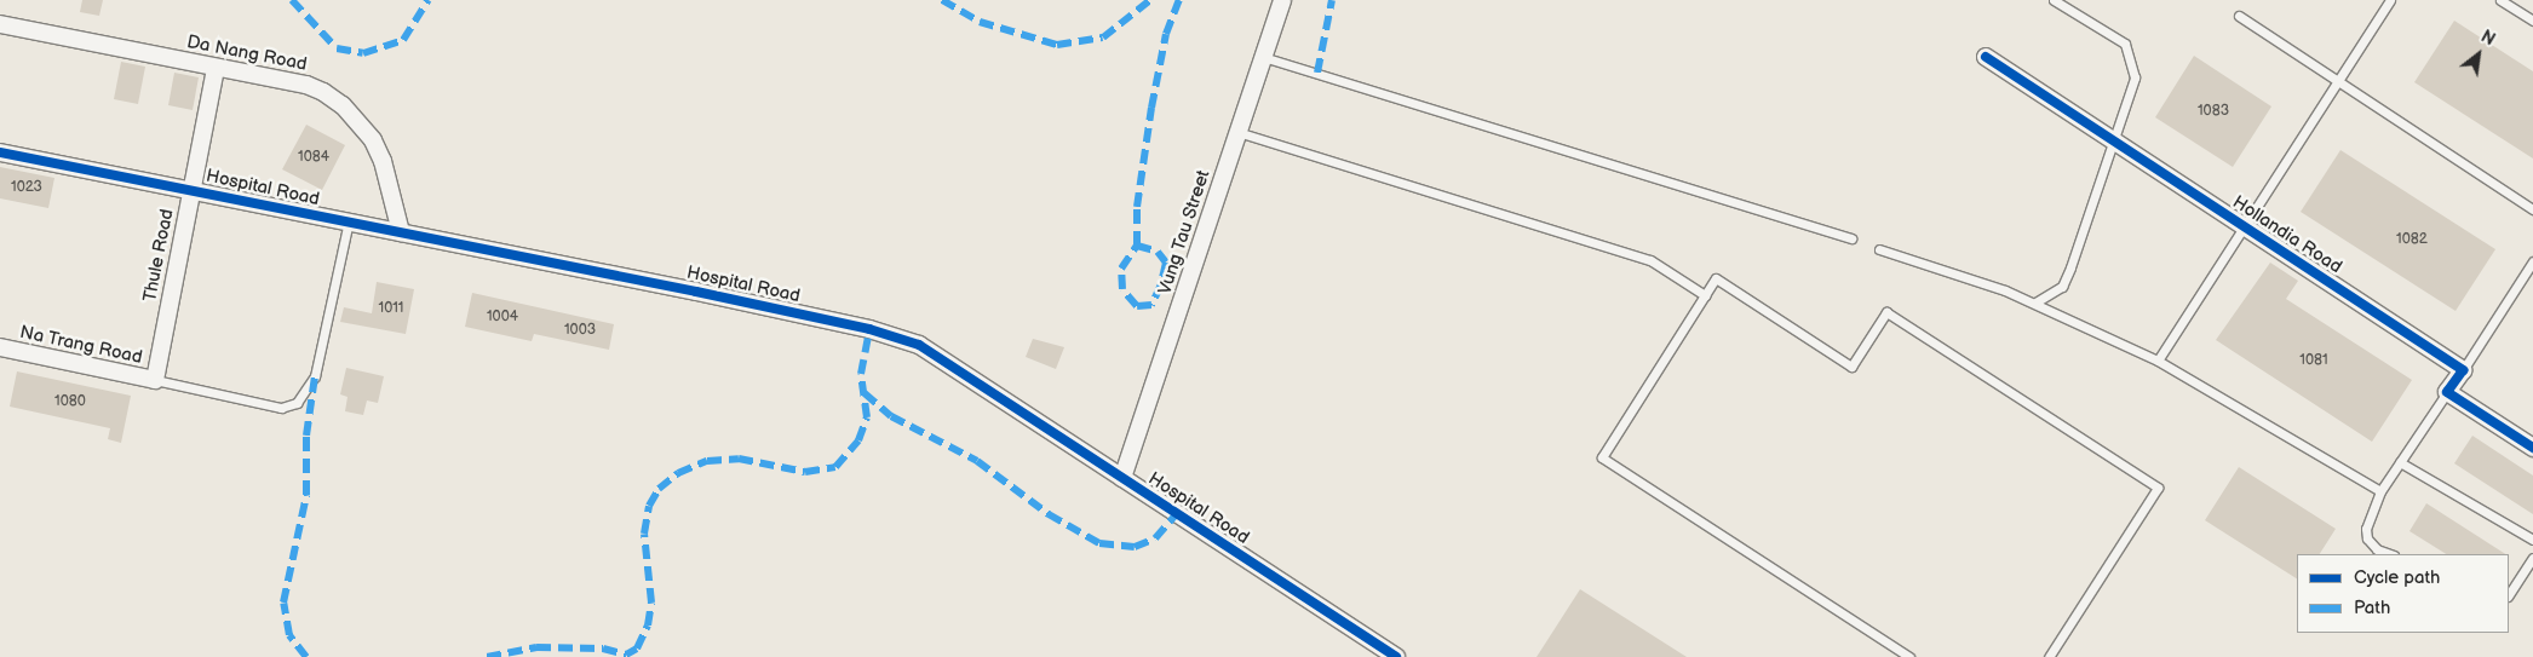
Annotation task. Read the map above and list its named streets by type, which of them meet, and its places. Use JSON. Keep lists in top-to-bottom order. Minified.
{"streets":{"street":["Da Nang Road","Hospital Road","Vung Tau Street","Hollandia Road","Thule Road","Na Trang Road"]},"crossings":[["Da Nang Road","Hospital Road"],["Da Nang Road","Thule Road"],["Hospital Road","Vung Tau Street"],["Hospital Road","Thule Road"],["Thule Road","Na Trang Road"]],"house_numbers":["1083","1084","1023","1082","1011","1004","1003","1081","1080"],"legend":["Cycle path","Path"],"north":"top right"}
